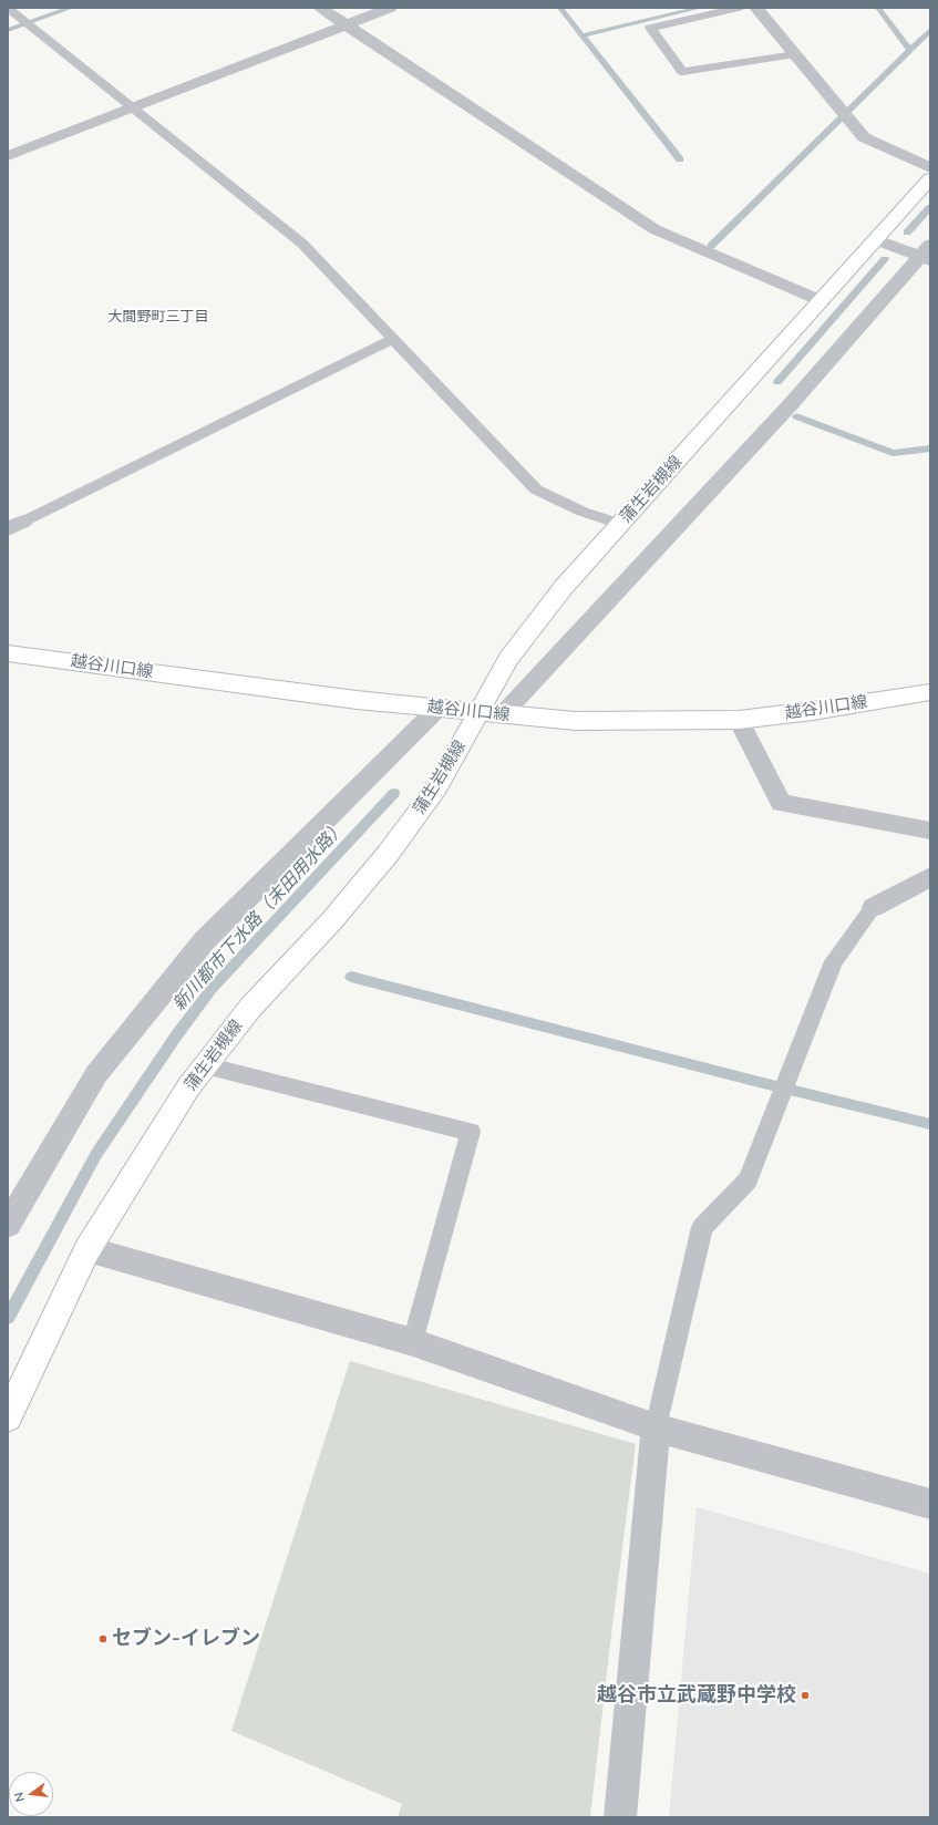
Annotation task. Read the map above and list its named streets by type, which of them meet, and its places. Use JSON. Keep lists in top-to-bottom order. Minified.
{"streets":{"main road":["蒲生岩槻線","越谷川口線"]},"crossings":[["蒲生岩槻線","越谷川口線"]],"districts":["大間野町三丁目"],"water":["新川都市下水路（末田用水路）"],"places":["セブン-イレブン","越谷市立武蔵野中学校"],"north":"left"}
